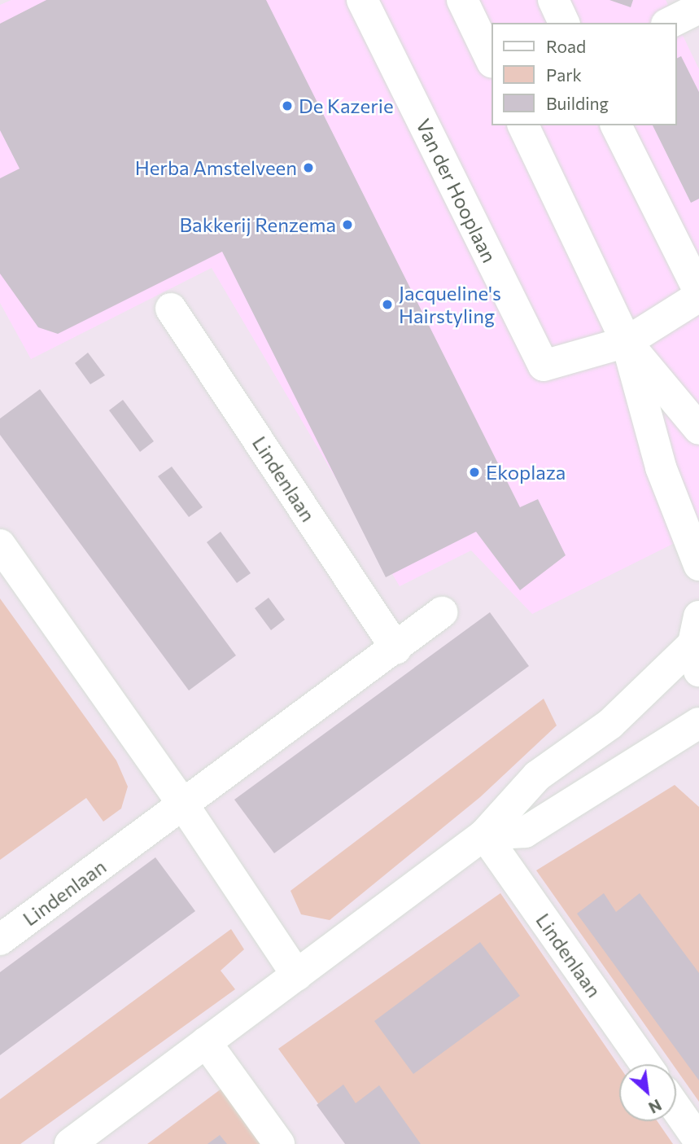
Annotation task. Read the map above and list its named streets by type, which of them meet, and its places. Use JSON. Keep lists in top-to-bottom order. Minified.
{"streets":{"street":["Van der Hooplaan","Lindenlaan"]},"places":["De Kazerie","Herba Amstelveen","Bakkerij Renzema","Jacqueline's Hairstyling","Ekoplaza"],"legend":["Road","Park","Building"],"north":"bottom right"}
